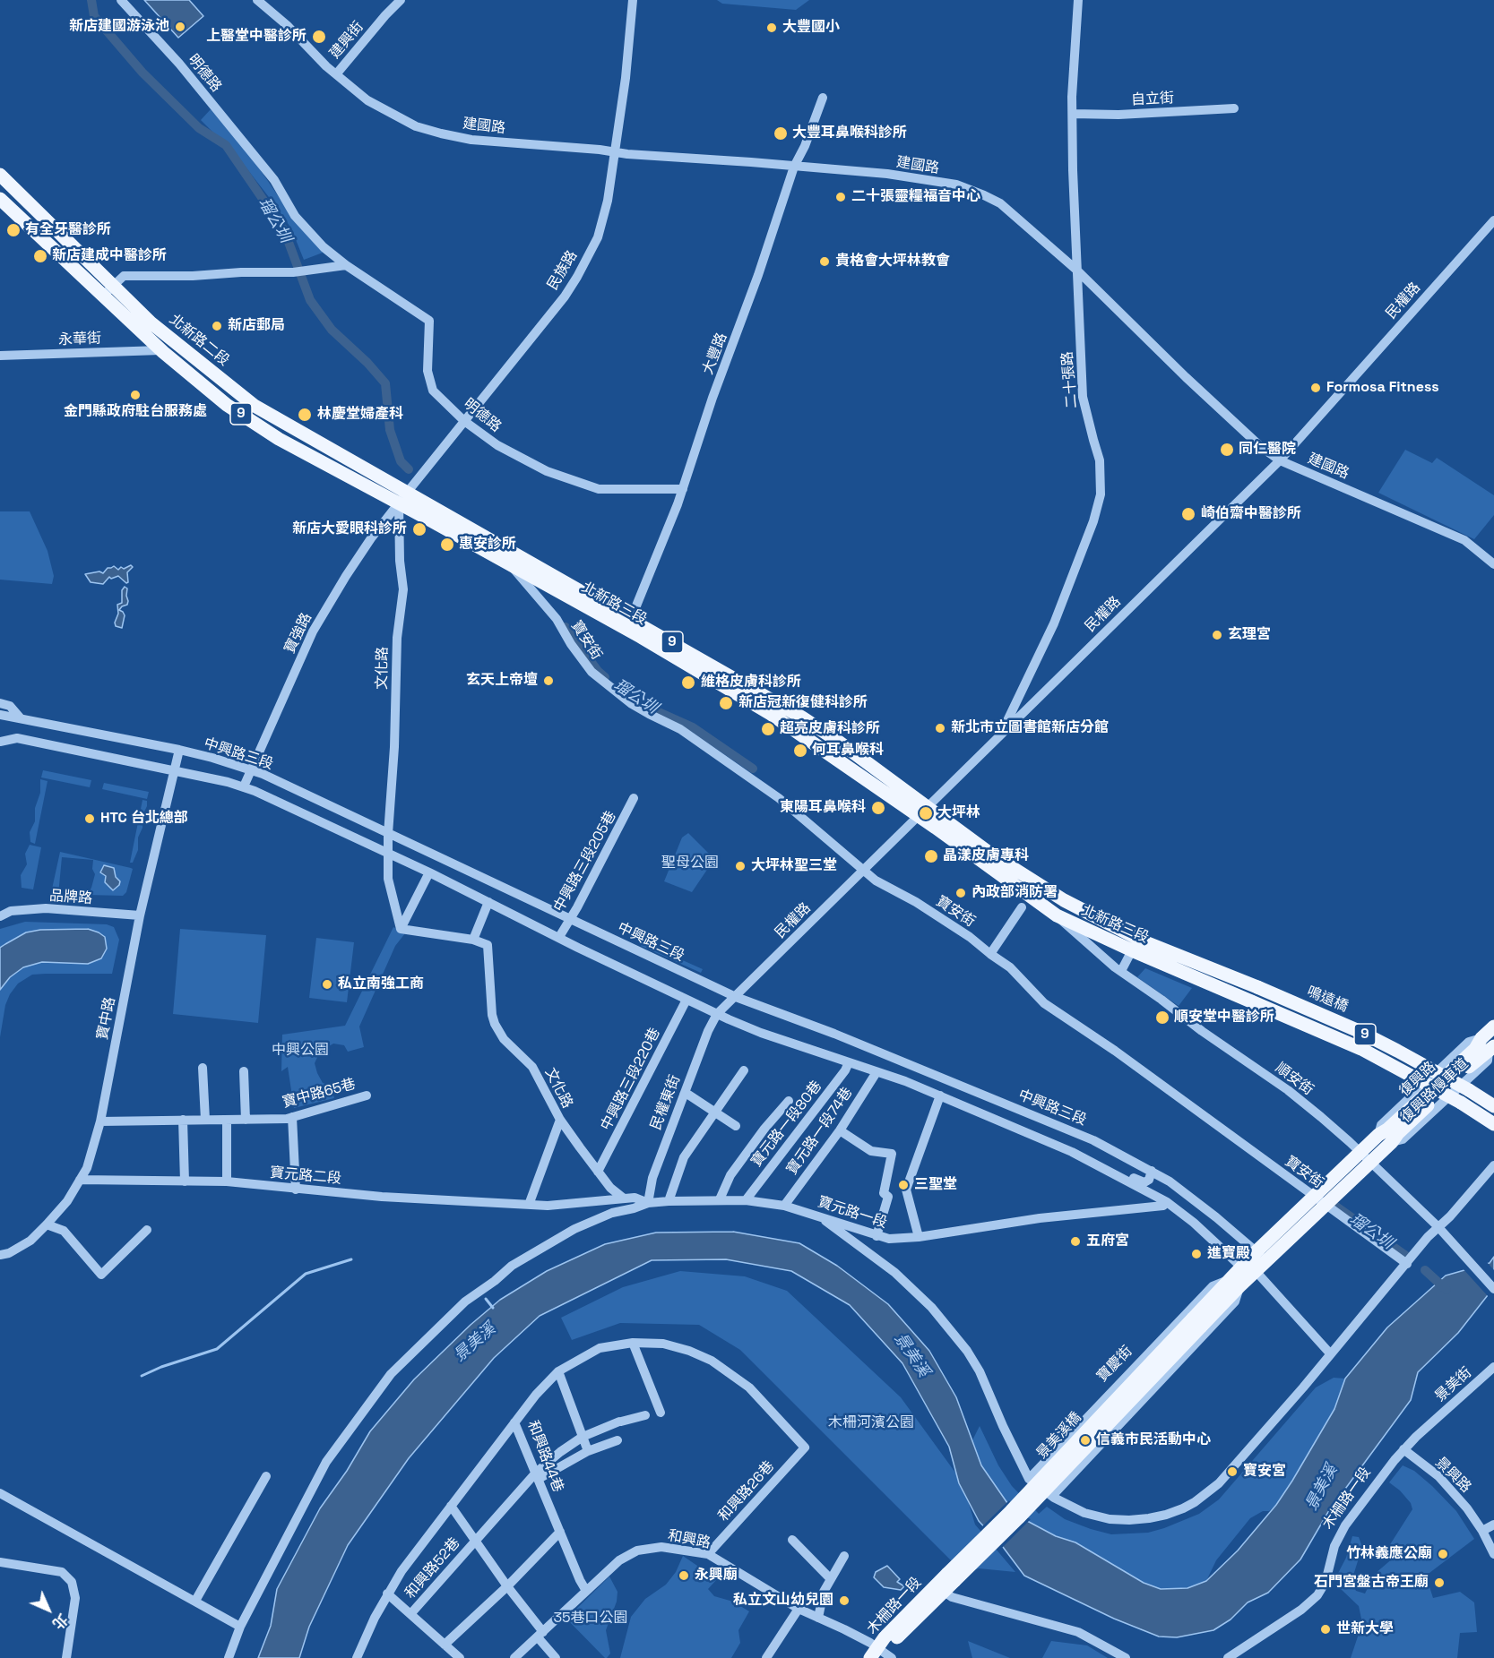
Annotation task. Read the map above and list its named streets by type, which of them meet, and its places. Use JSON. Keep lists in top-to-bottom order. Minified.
{"streets":{"main road":["北新路二段","9","北新路三段","鳴遠橋","復興路","寶慶街","景美溪橋","木柵路一段"],"street":["建興街","明德路","自立街","建國路","民族路","民權路","永華街","大豐路","二十張路","寶強路","寶安街","文化路","中興路三段","中興路三段205巷","品牌路","寶中路","中興路三段220巷","順安街","寶中路65巷","民權東街","寶元路一段80巷","寶元路一段74巷","寶元路二段","寶元路一段","景美街","和興路44巷","景興路","和興路26巷","和興路","和興路52巷"]},"crossings":[["建興街","建國路"],["明德路","民族路"],["明德路","大豐路"],["自立街","二十張路"],["建國路","民族路"],["建國路","民權路"],["建國路","大豐路"],["建國路","二十張路"],["民族路","北新路二段"],["民族路","北新路三段"],["民族路","寶強路"],["民族路","文化路"],["民權路","二十張路"],["民權路","北新路三段"],["民權路","寶安街"],["民權路","中興路三段"],["民權路","民權東街"],["永華街","北新路二段"],["北新路二段","北新路三段"],["北新路二段","寶強路"],["北新路二段","文化路"],["大豐路","北新路三段"],["北新路三段","寶強路"],["北新路三段","寶安街"],["北新路三段","文化路"],["北新路三段","鳴遠橋"],["北新路三段","順安街"],["寶強路","文化路"],["寶強路","中興路三段"],["寶安街","寶慶街"],["文化路","中興路三段"],["文化路","寶元路二段"],["文化路","寶元路一段"],["中興路三段","中興路三段205巷"],["中興路三段","寶中路"],["中興路三段","中興路三段220巷"],["中興路三段","民權東街"],["中興路三段","寶元路一段80巷"],["中興路三段","寶元路一段74巷"],["中興路三段","寶元路一段"],["中興路三段","寶慶街"],["品牌路","寶中路"],["寶中路","寶中路65巷"],["寶中路","寶元路二段"],["順安街","復興路"],["順安街","寶慶街"],["復興路","寶慶街"],["民權東街","寶元路一段"],["寶元路一段80巷","寶元路一段"],["寶元路一段74巷","寶元路一段"],["寶元路二段","寶元路一段"],["寶慶街","景美溪橋"],["景美街","木柵路一段"],["景美溪橋","木柵路一段"],["和興路44巷","和興路26巷"],["和興路44巷","和興路"],["景興路","木柵路一段"],["和興路26巷","和興路"],["木柵路一段","和興路"],["和興路","和興路52巷"]],"water":["瑠公圳","景美溪"],"parks":["聖母公園","中興公園","木柵河濱公園","35巷口公園"],"places":["新店建國游泳池","大豐國小","上醫堂中醫診所","大豐耳鼻喉科診所","二十張靈糧福音中心","有全牙醫診所","新店建成中醫診所","貴格會大坪林教會","新店郵局","Formosa Fitness","金門縣政府駐台服務處","林慶堂婦產科","同仁醫院","崎伯齋中醫診所","新店大愛眼科診所","惠安診所","玄理宮","玄天上帝壇","維格皮膚科診所","新店冠新復健科診所","新北市立圖書館新店分館","超亮皮膚科診所","何耳鼻喉科","東陽耳鼻喉科","大坪林","HTC 台北總部","晶漾皮膚專科","大坪林聖三堂","內政部消防署","私立南強工商","順安堂中醫診所","三聖堂","五府宮","進寶殿","信義市民活動中心","寶安宮","竹林義應公廟","永興廟","石門宮盤古帝王廟","私立文山幼兒園","世新大學"],"north":"bottom right"}
